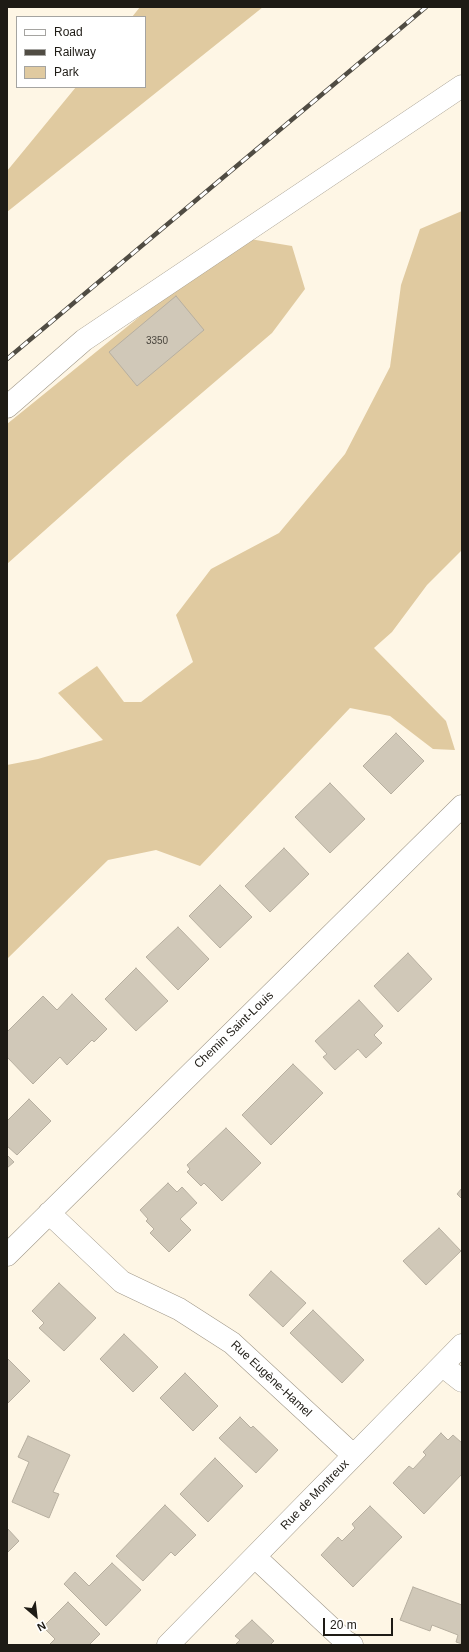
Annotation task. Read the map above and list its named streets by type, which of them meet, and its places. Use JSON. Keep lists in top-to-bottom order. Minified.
{"streets":{"street":["Chemin Saint-Louis","Rue Eugène-Hamel","Rue de Montreux"]},"crossings":[["Chemin Saint-Louis","Rue Eugène-Hamel"],["Rue Eugène-Hamel","Rue de Montreux"]],"house_numbers":["3350"],"legend":["Road","Railway","Park"],"scale_bar":"20 m","north":"bottom right"}
